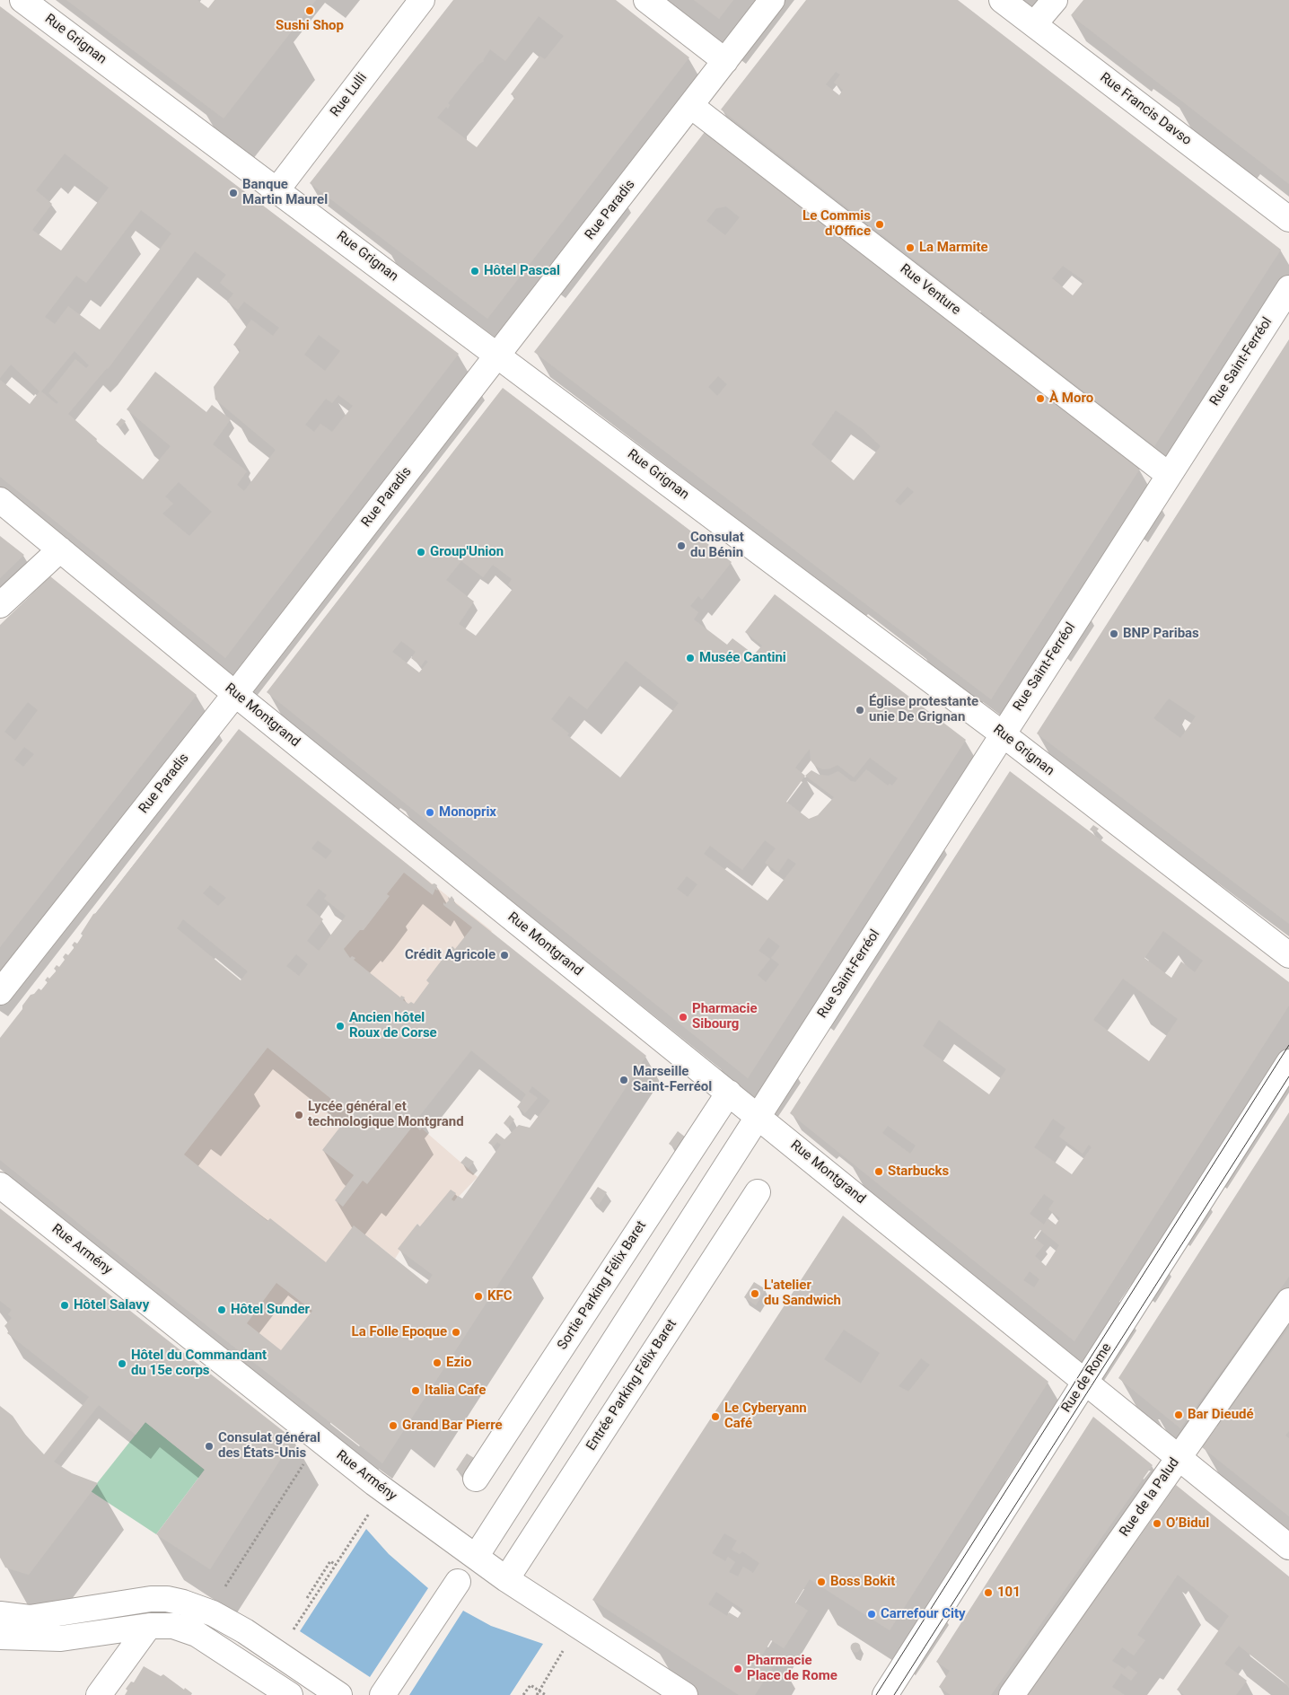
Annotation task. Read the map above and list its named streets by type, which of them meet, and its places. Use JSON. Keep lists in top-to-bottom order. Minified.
{"streets":{"street":["Rue Grignan","Rue Lulli","Rue Francis Davso","Rue Paradis","Rue Venture","Rue Saint-Ferréol","Rue Montgrand","Rue Armény","Sortie Parking Félix Baret","Rue de Rome","Entrée Parking Félix Baret","Rue de la Palud"]},"crossings":[["Rue Grignan","Rue Lulli"],["Rue Grignan","Rue Paradis"],["Rue Grignan","Rue Saint-Ferréol"],["Rue Paradis","Rue Venture"],["Rue Paradis","Rue Montgrand"],["Rue Venture","Rue Saint-Ferréol"],["Rue Saint-Ferréol","Rue Montgrand"],["Rue Saint-Ferréol","Rue Armény"],["Rue Montgrand","Sortie Parking Félix Baret"],["Rue Montgrand","Rue de Rome"],["Rue Montgrand","Rue de la Palud"],["Rue Armény","Entrée Parking Félix Baret"]],"places":["Sushi Shop","Banque Martin Maurel","Le Commis d'Office","La Marmite","Hôtel Pascal","À Moro","Consulat du Bénin","Group'Union","BNP Paribas","Musée Cantini","Église protestante unie De Grignan","Monoprix","Crédit Agricole","Pharmacie Sibourg","Ancien hôtel Roux de Corse","Marseille Saint-Ferréol","Lycée général et technologique Montgrand","Starbucks","L'atelier du Sandwich","KFC","Hôtel Salavy","Hôtel Sunder","La Folle Epoque","Ezio","Hôtel du Commandant du 15e corps","Italia Cafe","Bar Dieudé","Le Cyberyann Café","Grand Bar Pierre","Consulat général des États-Unis","O’Bidul","Boss Bokit","101","Carrefour City","Pharmacie Place de Rome"]}
